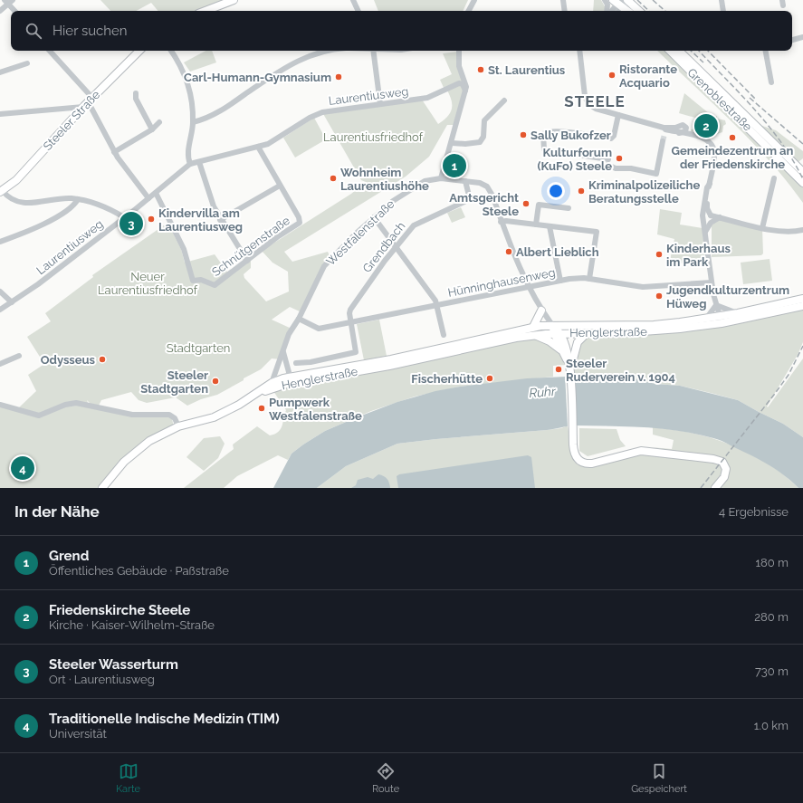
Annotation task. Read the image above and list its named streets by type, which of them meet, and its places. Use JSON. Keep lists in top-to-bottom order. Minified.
{"streets":{"main road":["Grenoblestraße","Steeler Straße","Henglerstraße"],"street":["Laurentiusweg","Westfalenstraße","Schnütgenstraße","Grendbach","Hünninghausenweg"]},"crossings":[["Laurentiusweg","Schnütgenstraße"],["Westfalenstraße","Grendbach"],["Westfalenstraße","Hünninghausenweg"],["Westfalenstraße","Henglerstraße"],["Grendbach","Hünninghausenweg"],["Grendbach","Henglerstraße"]],"districts":["STEELE"],"water":["Ruhr"],"parks":["Laurentiusfriedhof","Neuer Laurentiusfriedhof","Stadtgarten"],"places":["St. Laurentius","Ristorante Acquario","Carl-Humann-Gymnasium","Sally Bukofzer","Gemeindezentrum an der Friedenskirche","Kulturforum (KuFo) Steele","Wohnheim Laurentiushöhe","Kriminalpolizeiliche Beratungsstelle","Amtsgericht Steele","Kindervilla am Laurentiusweg","Albert Lieblich","Kinderhaus im Park","Jugendkulturzentrum Hüweg","Odysseus","Steeler Ruderverein v. 1904","Fischerhütte","Steeler Stadtgarten","Pumpwerk Westfalenstraße"],"page":{"search":"Hier suchen","pins":["2","1","3","4"],"heading":["In der Nähe","4 Ergebnisse"],"list":[{"mark":"1","name":"Grend","note":"Öffentliches Gebäude · Paßstraße","value":"180 m"},{"mark":"2","name":"Friedenskirche Steele","note":"Kirche · Kaiser-Wilhelm-Straße","value":"280 m"},{"mark":"3","name":"Steeler Wasserturm","note":"Ort · Laurentiusweg","value":"730 m"},{"mark":"4","name":"Traditionelle Indische Medizin (TIM)","note":"Universität","value":"1.0 km"}],"nav":["Karte","Route","Gespeichert"]}}
